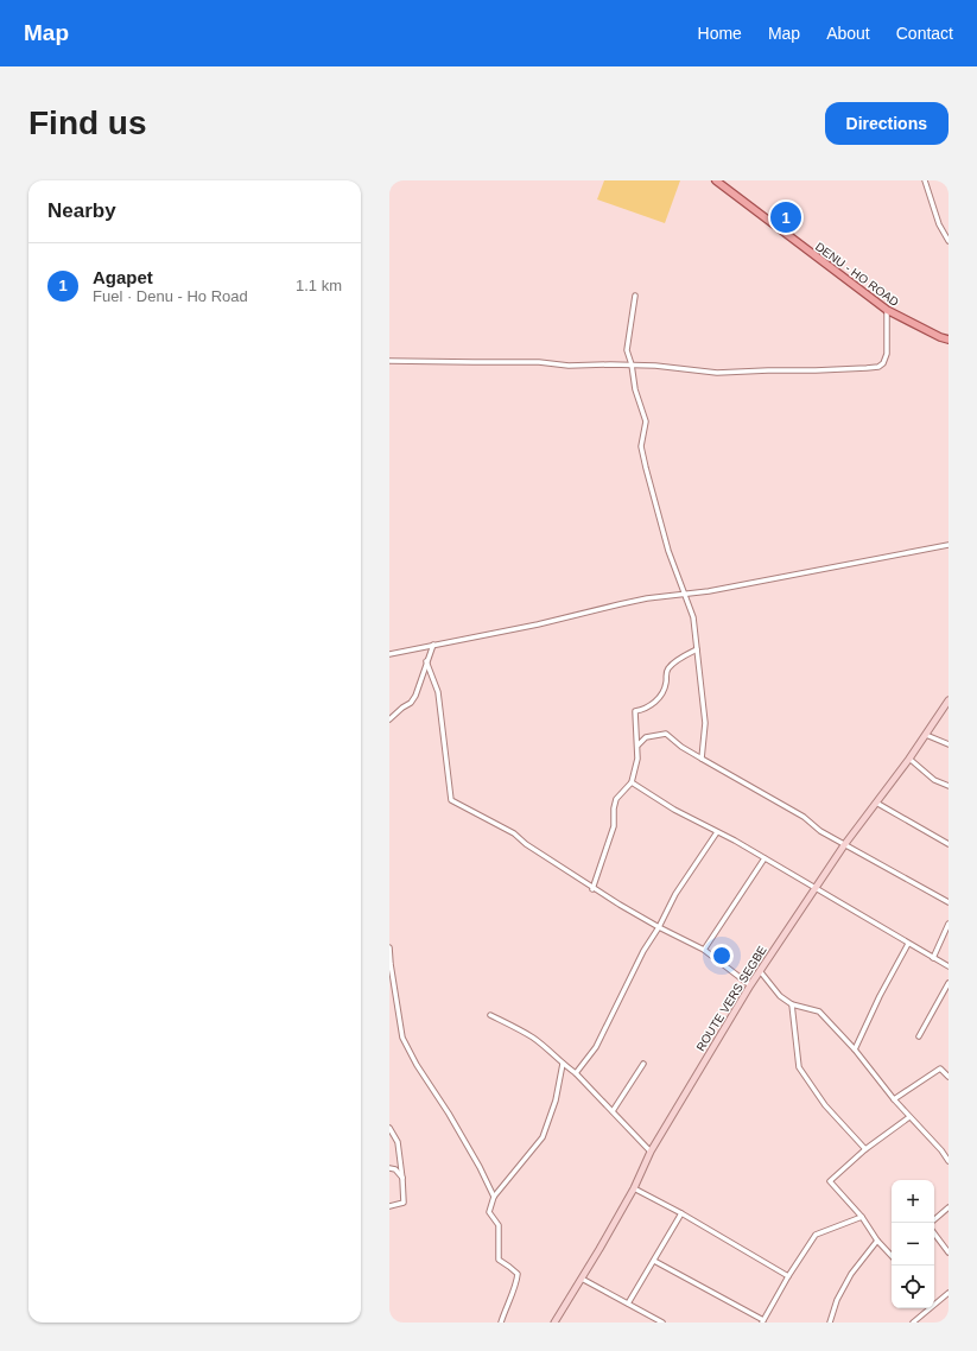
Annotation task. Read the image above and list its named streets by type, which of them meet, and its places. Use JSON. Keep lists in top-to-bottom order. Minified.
{"streets":{"main road":["DENU - HO ROAD","ROUTE VERS SEGBE"]},"page":{"header":"Map","nav":["Home","Map","About","Contact"],"buttons":"Directions","title":"Find us","heading":"Nearby","pins":"1","list":[{"mark":"1","name":"Agapet","note":"Fuel · Denu - Ho Road","value":"1.1 km"}],"map_buttons":["+","−"]}}
